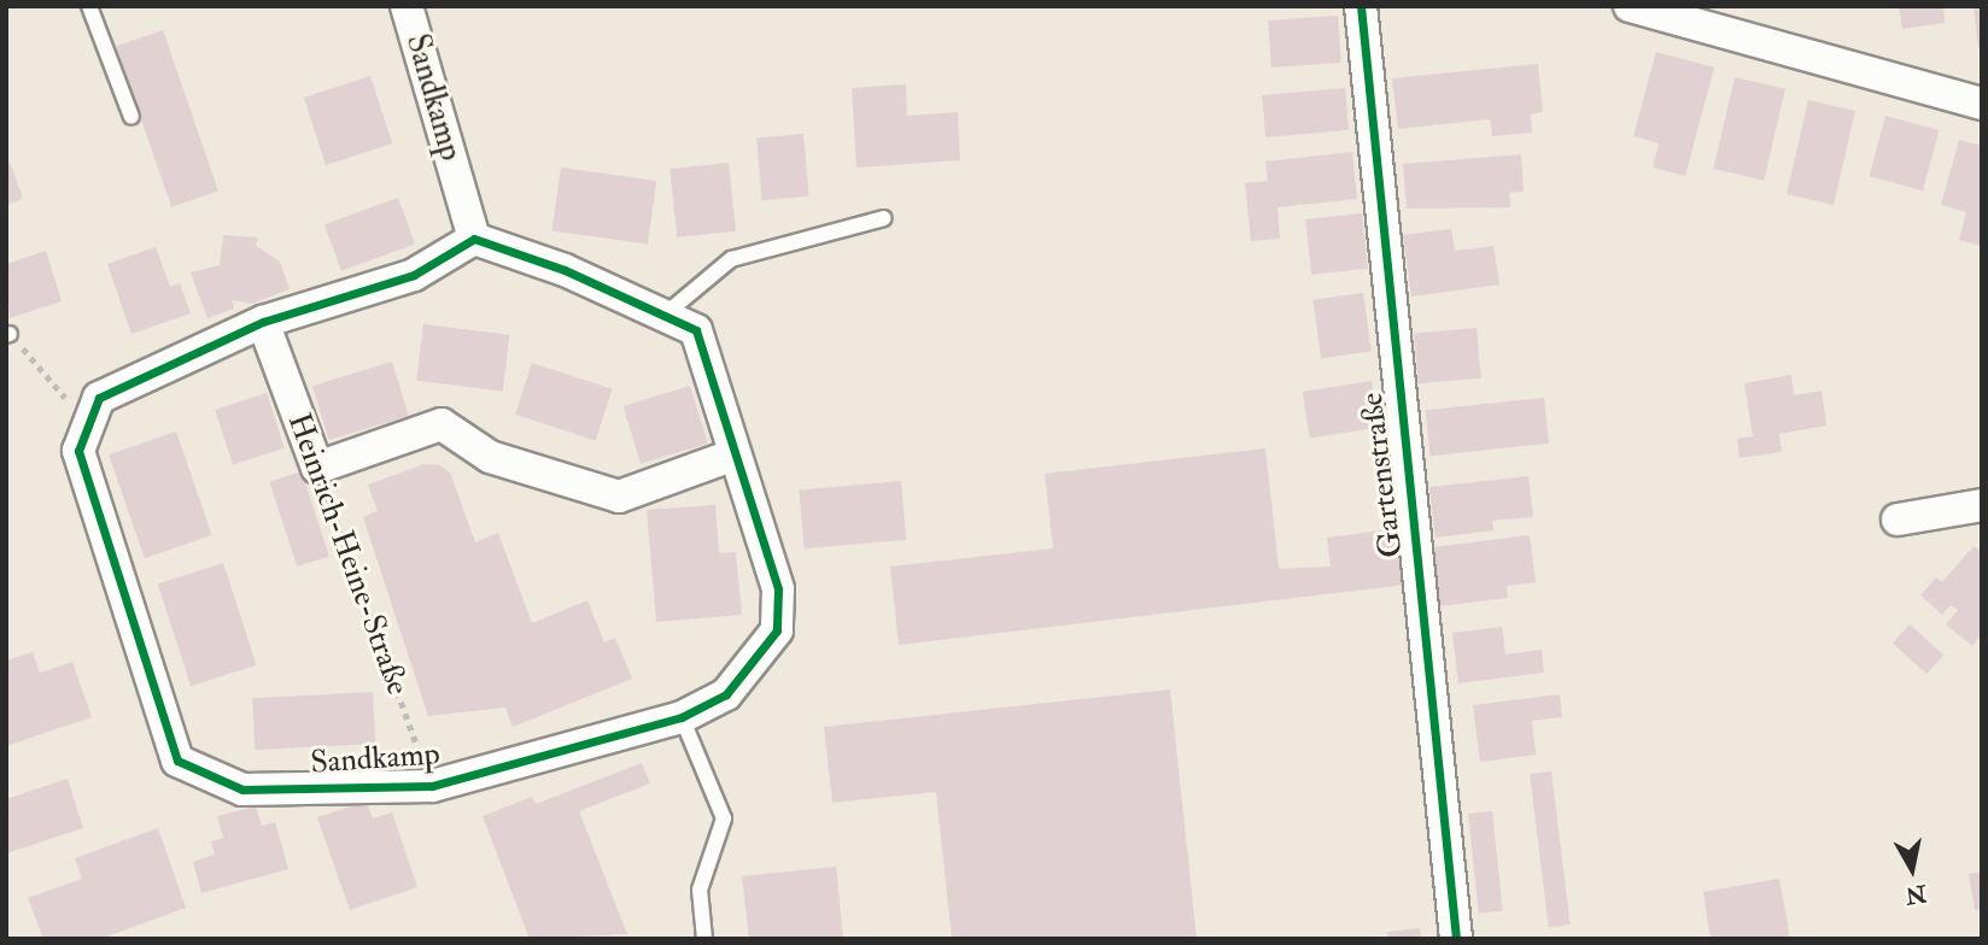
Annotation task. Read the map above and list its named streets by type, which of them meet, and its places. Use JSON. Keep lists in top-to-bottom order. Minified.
{"streets":{"street":["Sandkamp","Gartenstraße","Heinrich-Heine-Straße"]},"crossings":[["Sandkamp","Heinrich-Heine-Straße"]],"north":"bottom"}
